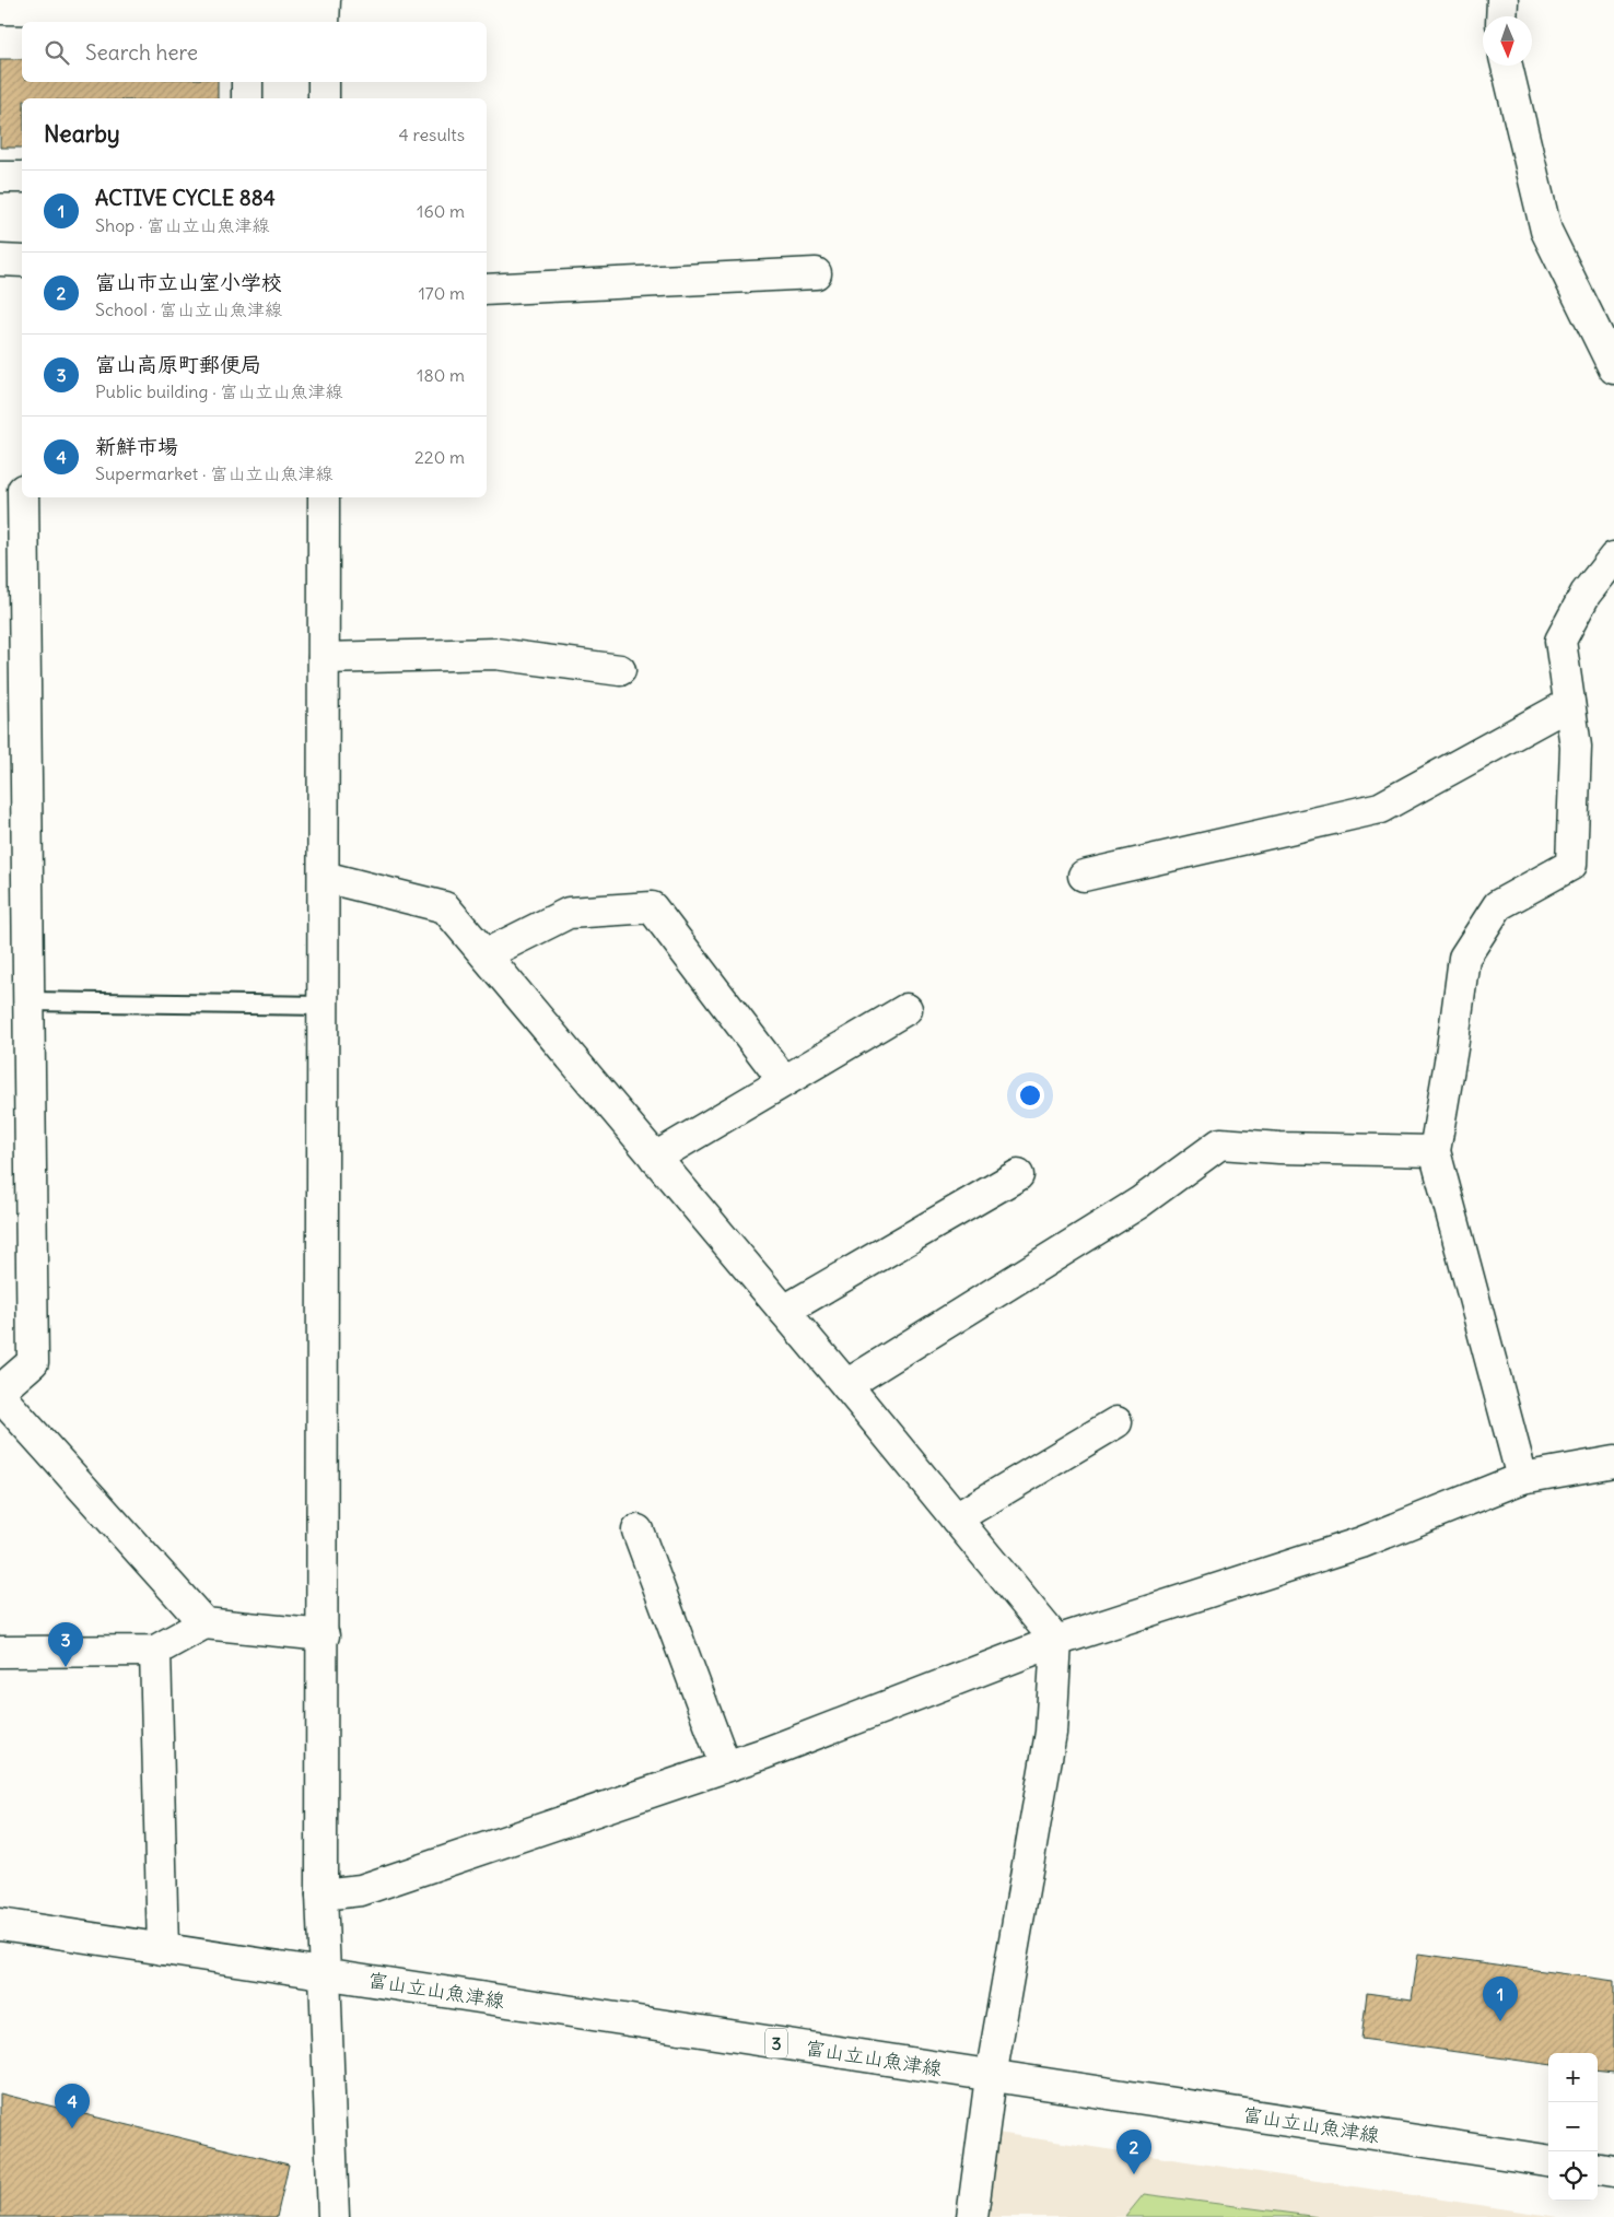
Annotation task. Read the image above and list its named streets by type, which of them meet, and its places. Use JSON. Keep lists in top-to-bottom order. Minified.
{"streets":{"street":["富山立山魚津線","3"]},"north":"bottom","page":{"search":"Search here","heading":["Nearby","4 results"],"list":[{"mark":"1","name":"ACTIVE CYCLE 884","note":"Shop · 富山立山魚津線","value":"160 m"},{"mark":"2","name":"富山市立山室小学校","note":"School · 富山立山魚津線","value":"170 m"},{"mark":"3","name":"富山高原町郵便局","note":"Public building · 富山立山魚津線","value":"180 m"},{"mark":"4","name":"新鮮市場","note":"Supermarket · 富山立山魚津線","value":"220 m"}],"pins":["3","1","4","2"],"map_buttons":["+","−"]}}
